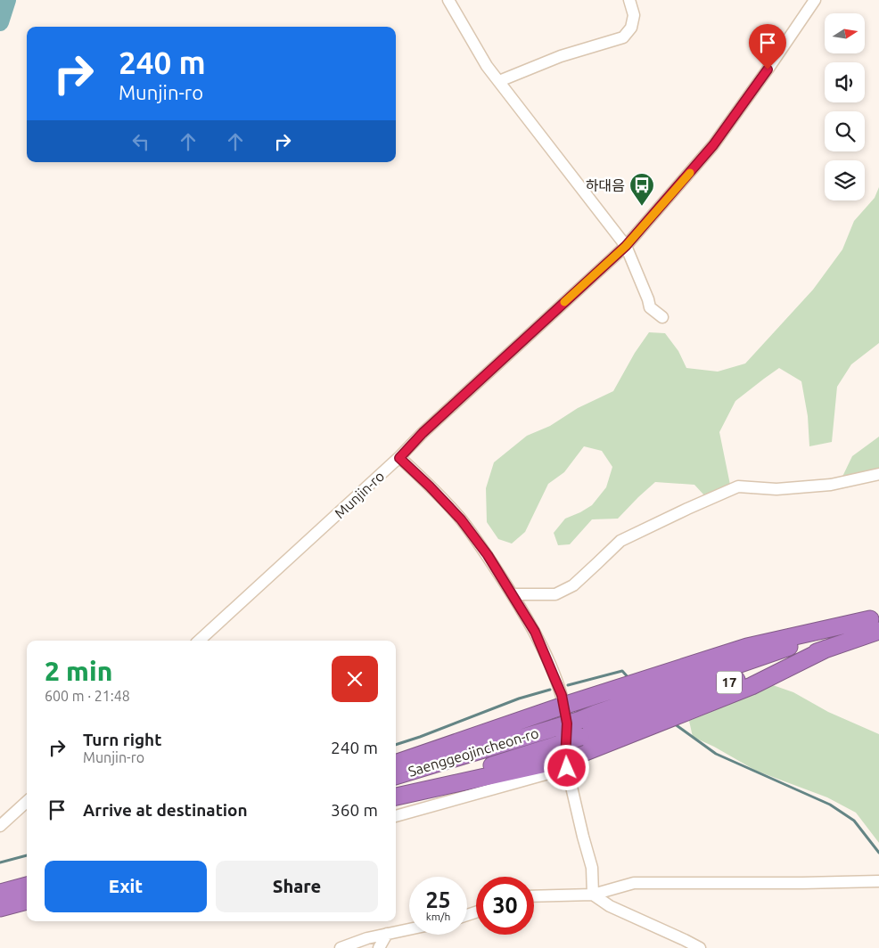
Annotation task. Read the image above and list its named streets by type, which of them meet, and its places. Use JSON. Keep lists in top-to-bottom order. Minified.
{"streets":{"highway":["17","Saenggeojincheon-ro"],"street":["Munjin-ro"]},"crossings":[["17","Saenggeojincheon-ro"]],"places":{"bus stop":["하대음"]},"north":"right","page":{"turn":["240 m","Munjin-ro"],"heading":["2 min","600 m · 21:48"],"list":[{"name":"Turn right","note":"Munjin-ro","value":"240 m"},{"name":"Arrive at destination","value":"360 m"}],"buttons":["Exit","Share"],"speed":"25 km/h","limit":"30"}}
